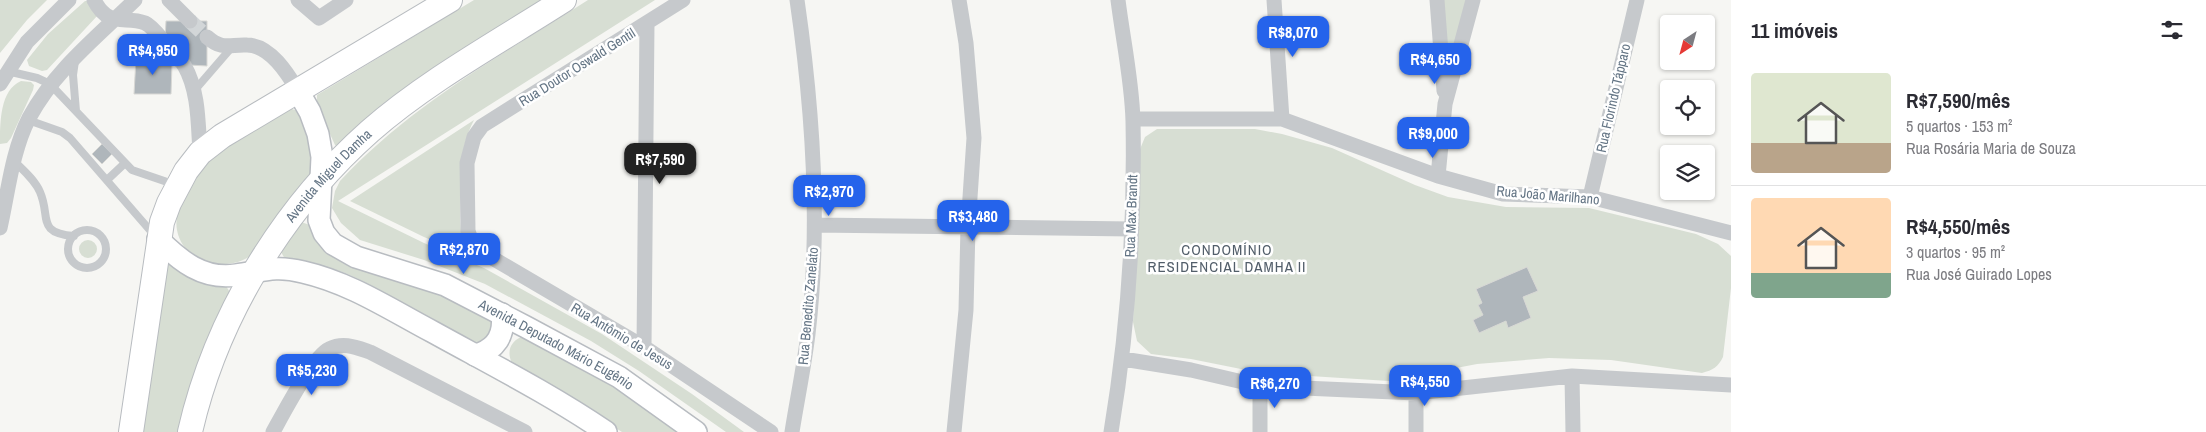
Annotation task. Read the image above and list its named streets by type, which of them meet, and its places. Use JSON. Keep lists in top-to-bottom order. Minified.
{"streets":{"main road":["Avenida Miguel Damha"],"street":["Rua Doutor Oswald Gentil","Rua Florindo Tápparo","Rua João Marilhano","Rua Max Brandt","Rua Benedito Zanelato","Rua Antômio de Jesus","Avenida Deputado Mário Eugênio"]},"crossings":[["Rua Doutor Oswald Gentil","Rua Antômio de Jesus"],["Rua Florindo Tápparo","Rua João Marilhano"],["Avenida Miguel Damha","Avenida Deputado Mário Eugênio"],["Rua João Marilhano","Rua Max Brandt"]],"districts":["CONDOMÍNIO RESIDENCIAL DAMHA II"],"north":"bottom left","page":{"heading":"11 imóveis","price":["R$8,070","R$4,950","R$4,650","R$9,000","R$7,590","R$2,970","R$3,480","R$2,870","R$5,230","R$4,550","R$6,270"],"list":[{"name":"R$7,590/mês","note":"5 quartos · 153 m² · Rua Rosária Maria de Souza"},{"name":"R$4,550/mês","note":"3 quartos · 95 m² · Rua José Guirado Lopes"}]}}
